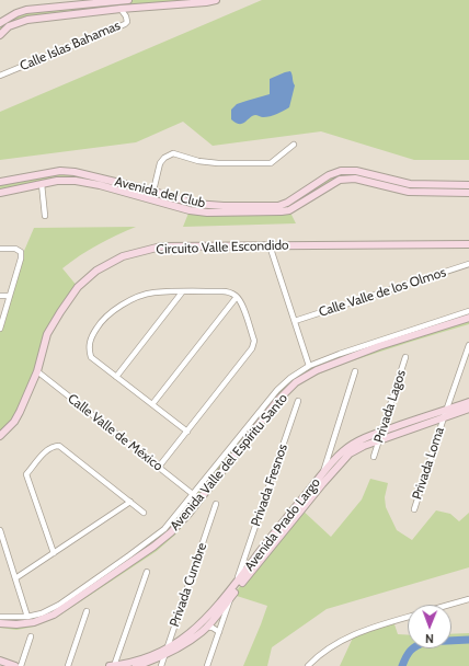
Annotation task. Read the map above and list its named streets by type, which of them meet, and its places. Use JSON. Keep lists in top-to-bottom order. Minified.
{"streets":{"street":["Calle Islas Bahamas","Avenida del Club","Circuito Valle Escondido","Calle Valle de los Olmos","Privada Lagos","Calle Valle de México","Avenida Valle del Espíritu Santo","Privada Loma","Privada Fresnos","Avenida Prado Largo","Privada Cumbre"]},"crossings":[["Circuito Valle Escondido","Calle Valle de México"],["Privada Lagos","Avenida Prado Largo"],["Privada Loma","Avenida Prado Largo"],["Privada Fresnos","Avenida Prado Largo"],["Avenida Prado Largo","Privada Cumbre"]],"north":"bottom"}
